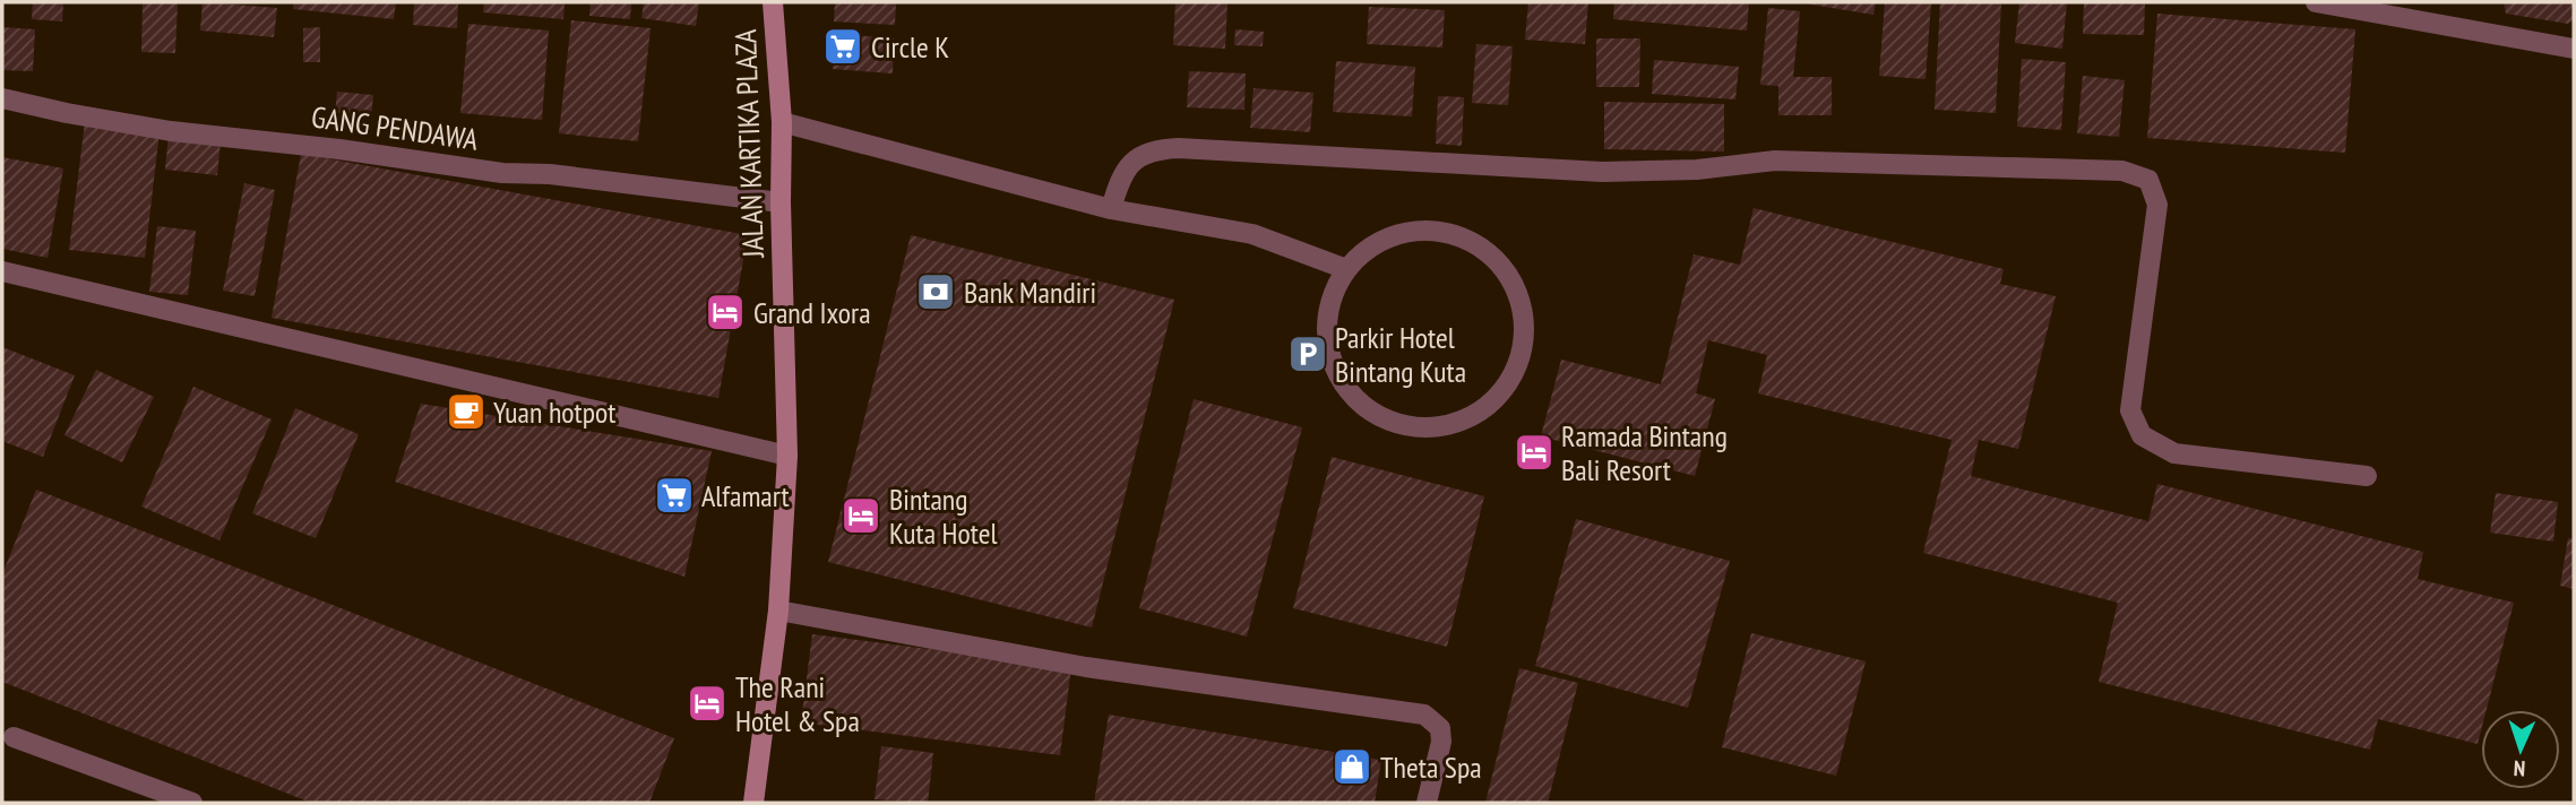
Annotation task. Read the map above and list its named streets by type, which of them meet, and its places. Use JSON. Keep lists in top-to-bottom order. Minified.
{"streets":{"main road":["JALAN KARTIKA PLAZA"],"street":["GANG PENDAWA"]},"crossings":[["GANG PENDAWA","JALAN KARTIKA PLAZA"]],"places":{"supermarket":["Circle K","Alfamart"],"bank":["Bank Mandiri"],"hotel":["Grand Ixora","Ramada Bintang Bali Resort","Bintang Kuta Hotel","The Rani Hotel & Spa"],"parking":["Parkir Hotel Bintang Kuta"],"cafe":["Yuan hotpot"],"shop":["Theta Spa"]},"north":"bottom"}
